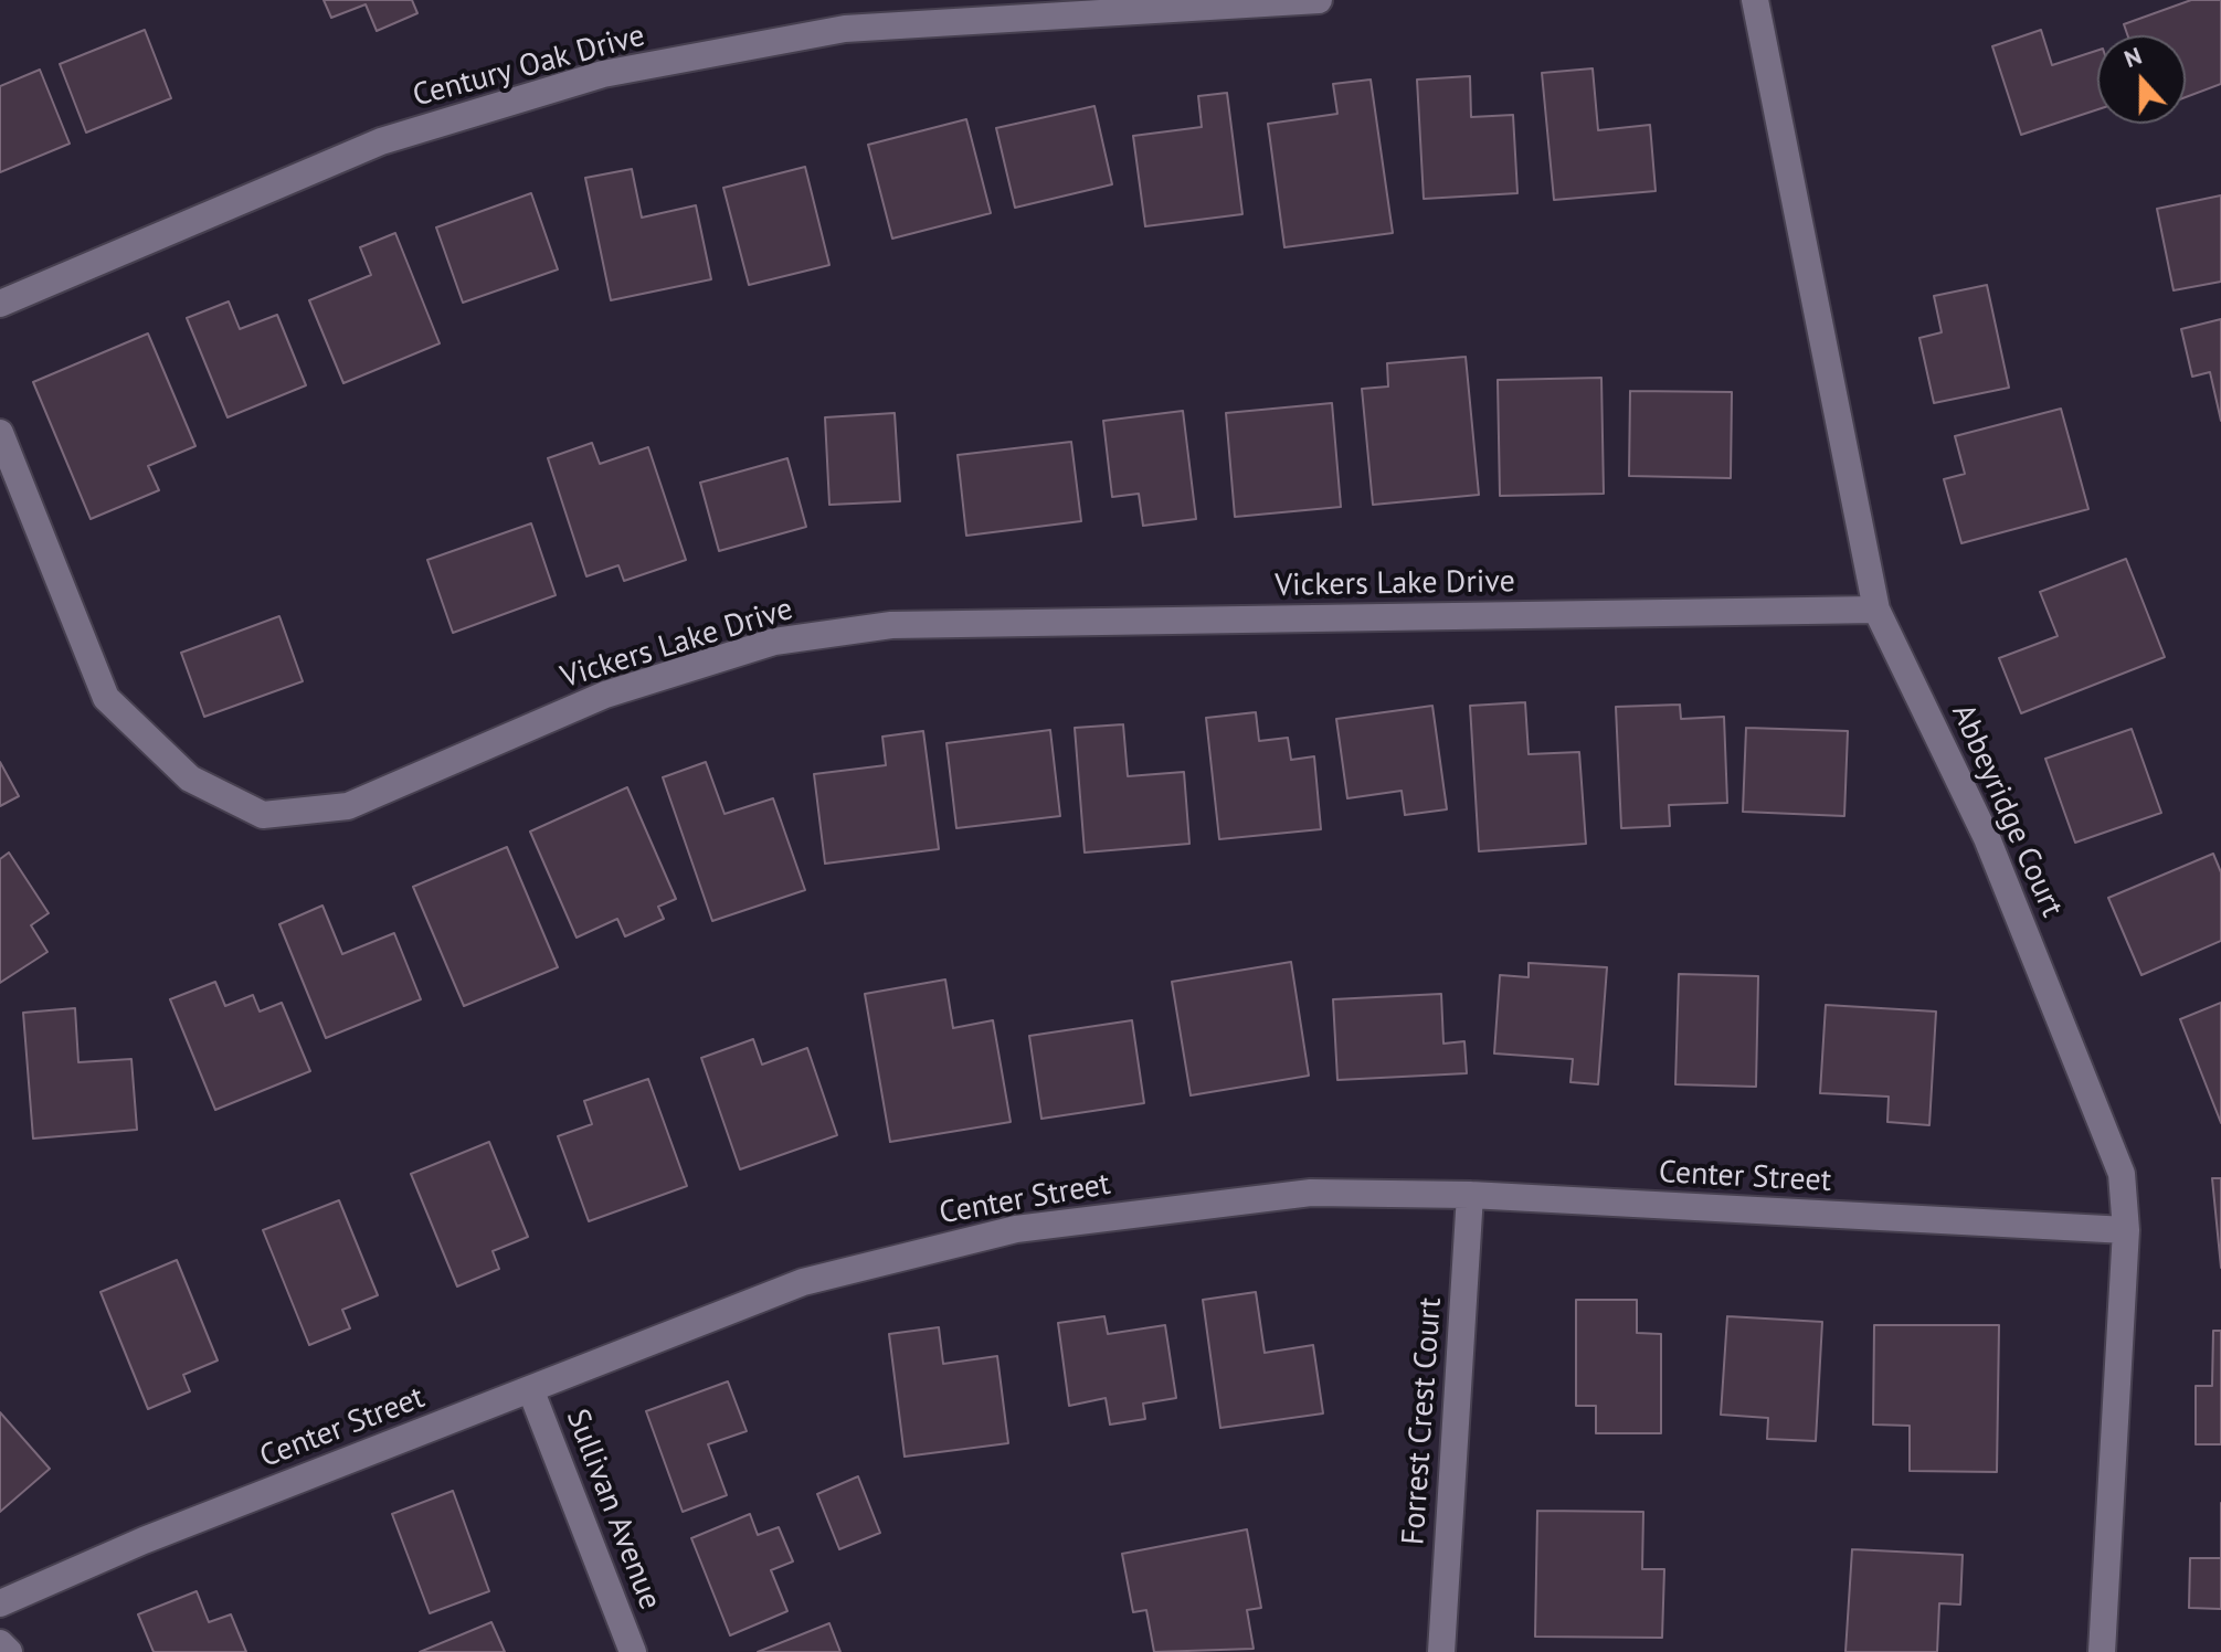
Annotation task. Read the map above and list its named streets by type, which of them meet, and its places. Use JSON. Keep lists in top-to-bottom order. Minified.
{"streets":{"street":["Century Oak Drive","Vickers Lake Drive","Abbeyridge Court","Center Street","Forrest Crest Court","Sullivan Avenue"]},"crossings":[["Vickers Lake Drive","Abbeyridge Court"],["Abbeyridge Court","Center Street"],["Center Street","Forrest Crest Court"],["Center Street","Sullivan Avenue"]],"north":"top"}
